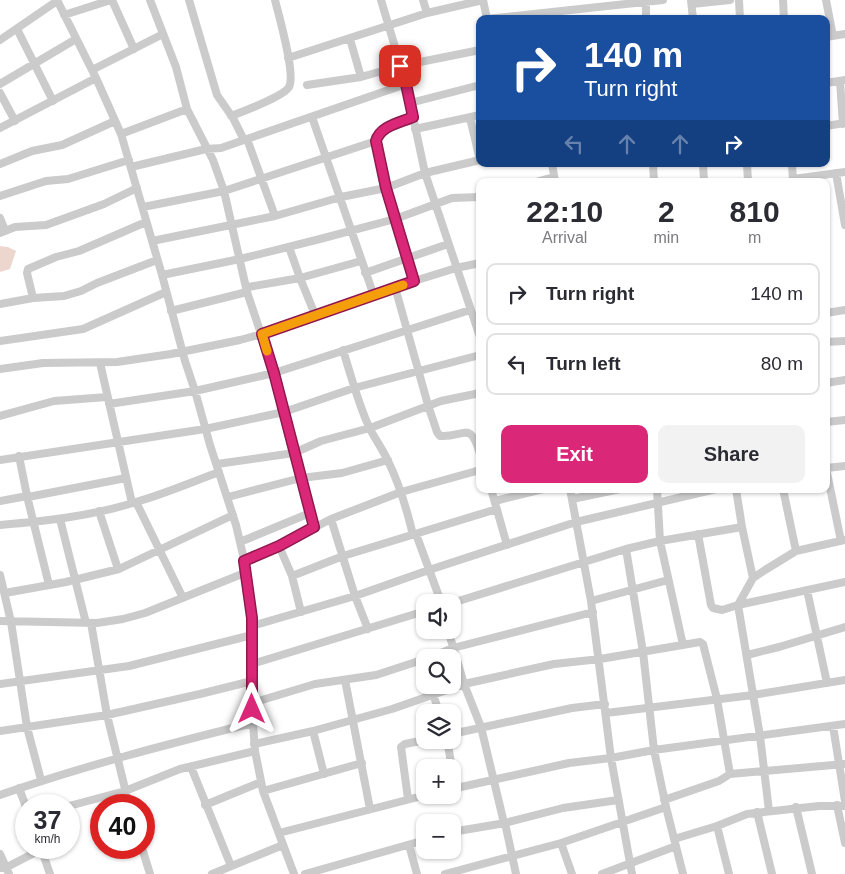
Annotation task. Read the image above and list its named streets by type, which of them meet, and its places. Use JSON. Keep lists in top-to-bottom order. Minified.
{"page":{"turn":["140 m","Turn right"],"eta":["22:10","Arrival","2","min","810","m"],"list":[{"name":"Turn right","value":"140 m"},{"name":"Turn left","value":"80 m"}],"buttons":["Exit","Share"],"map_buttons":["+","−"],"speed":"37 km/h","limit":"40"}}
